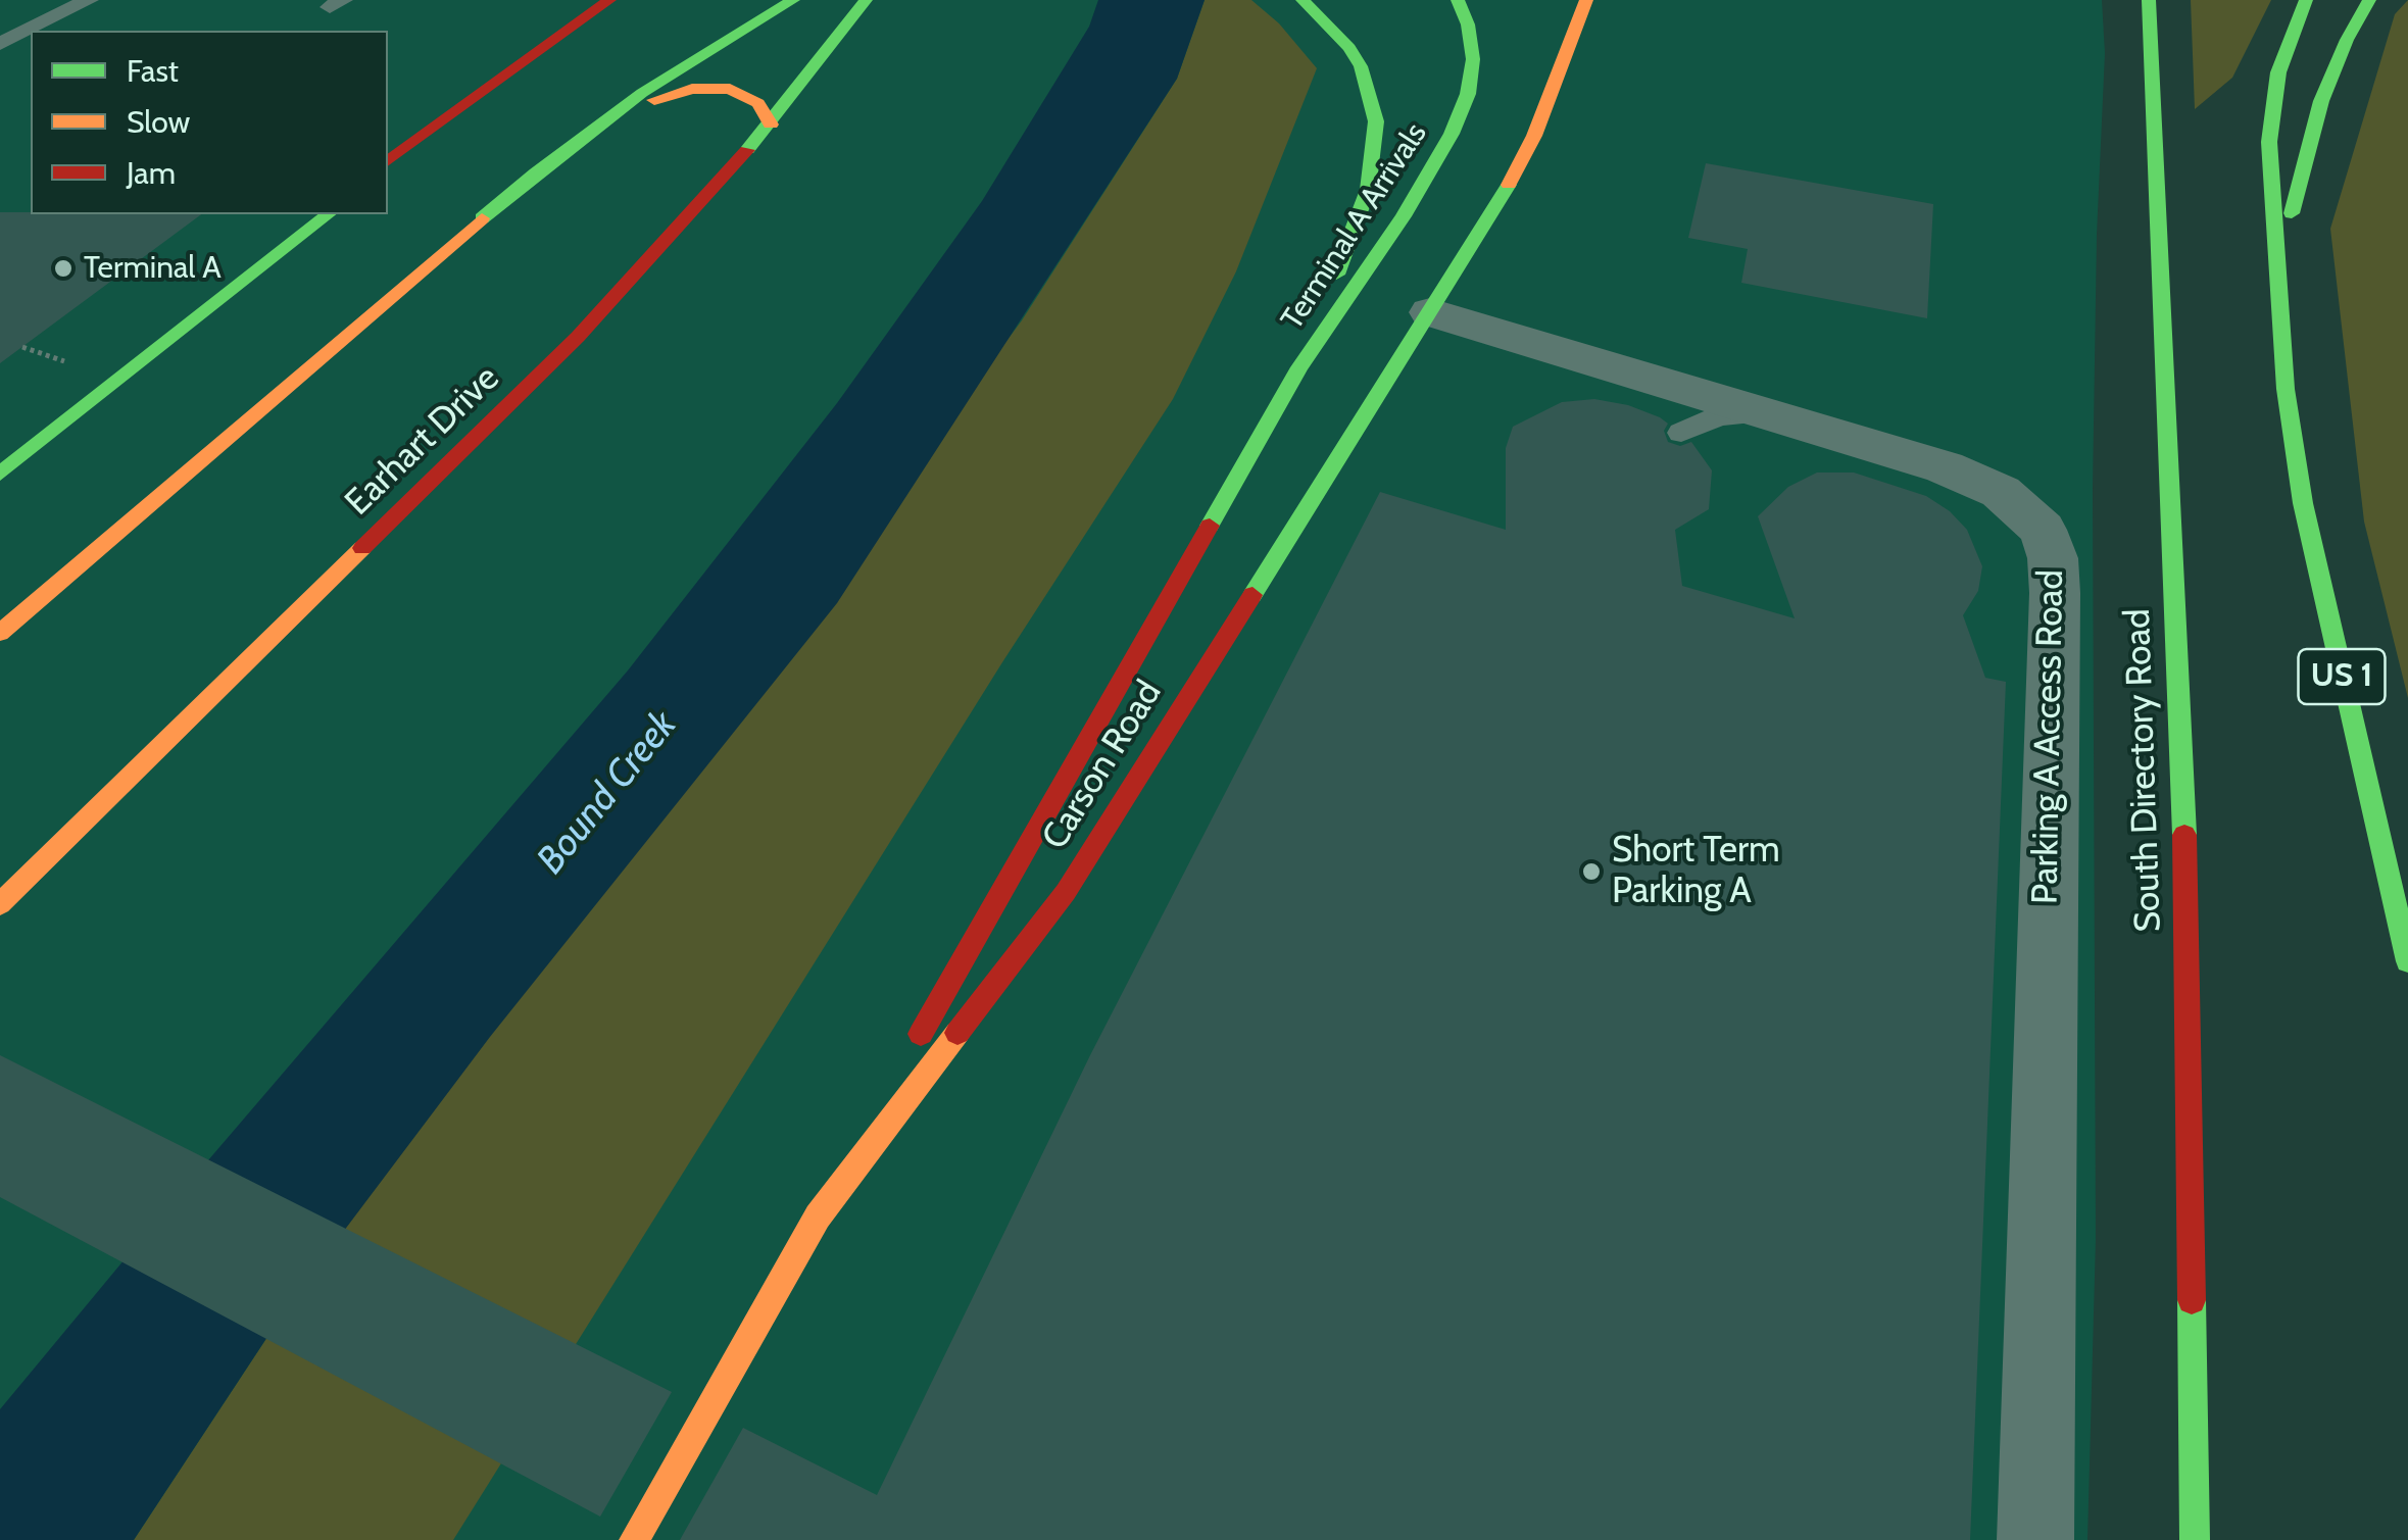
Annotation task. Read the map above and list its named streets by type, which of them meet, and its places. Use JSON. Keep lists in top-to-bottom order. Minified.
{"streets":{"main road":["Terminal A Arrivals","Earhart Drive","US 1","Carson Road","South Directory Road"],"street":["Parking A Access Road"]},"crossings":[["Parking A Access Road","Carson Road"]],"water":["Bound Creek"],"places":["Terminal A","Short Term Parking A"],"legend":["Fast","Slow","Jam"]}
